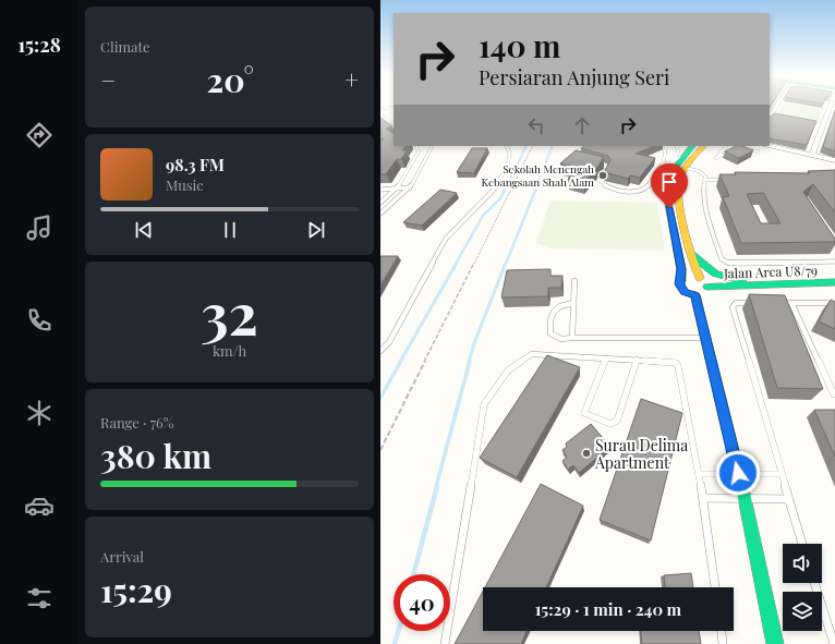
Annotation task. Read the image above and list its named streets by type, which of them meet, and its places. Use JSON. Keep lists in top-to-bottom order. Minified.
{"streets":{"street":["Jalan Arca U8/79"]},"places":["Sekolah Menengah Kebangsaan Shah Alam","Surau Delima Apartment"],"page":{"tabs":"15:28","tile":["Climate",["32","km/h"],["Range · 76%","380 km"],["Arrival","15:29"]],"turn":["140 m","Persiaran Anjung Seri"],"heat":["−","20°","+"],"song":["98.3 FM","Music"],"limit":"40","trip":"15:29 · 1 min · 240 m"}}
